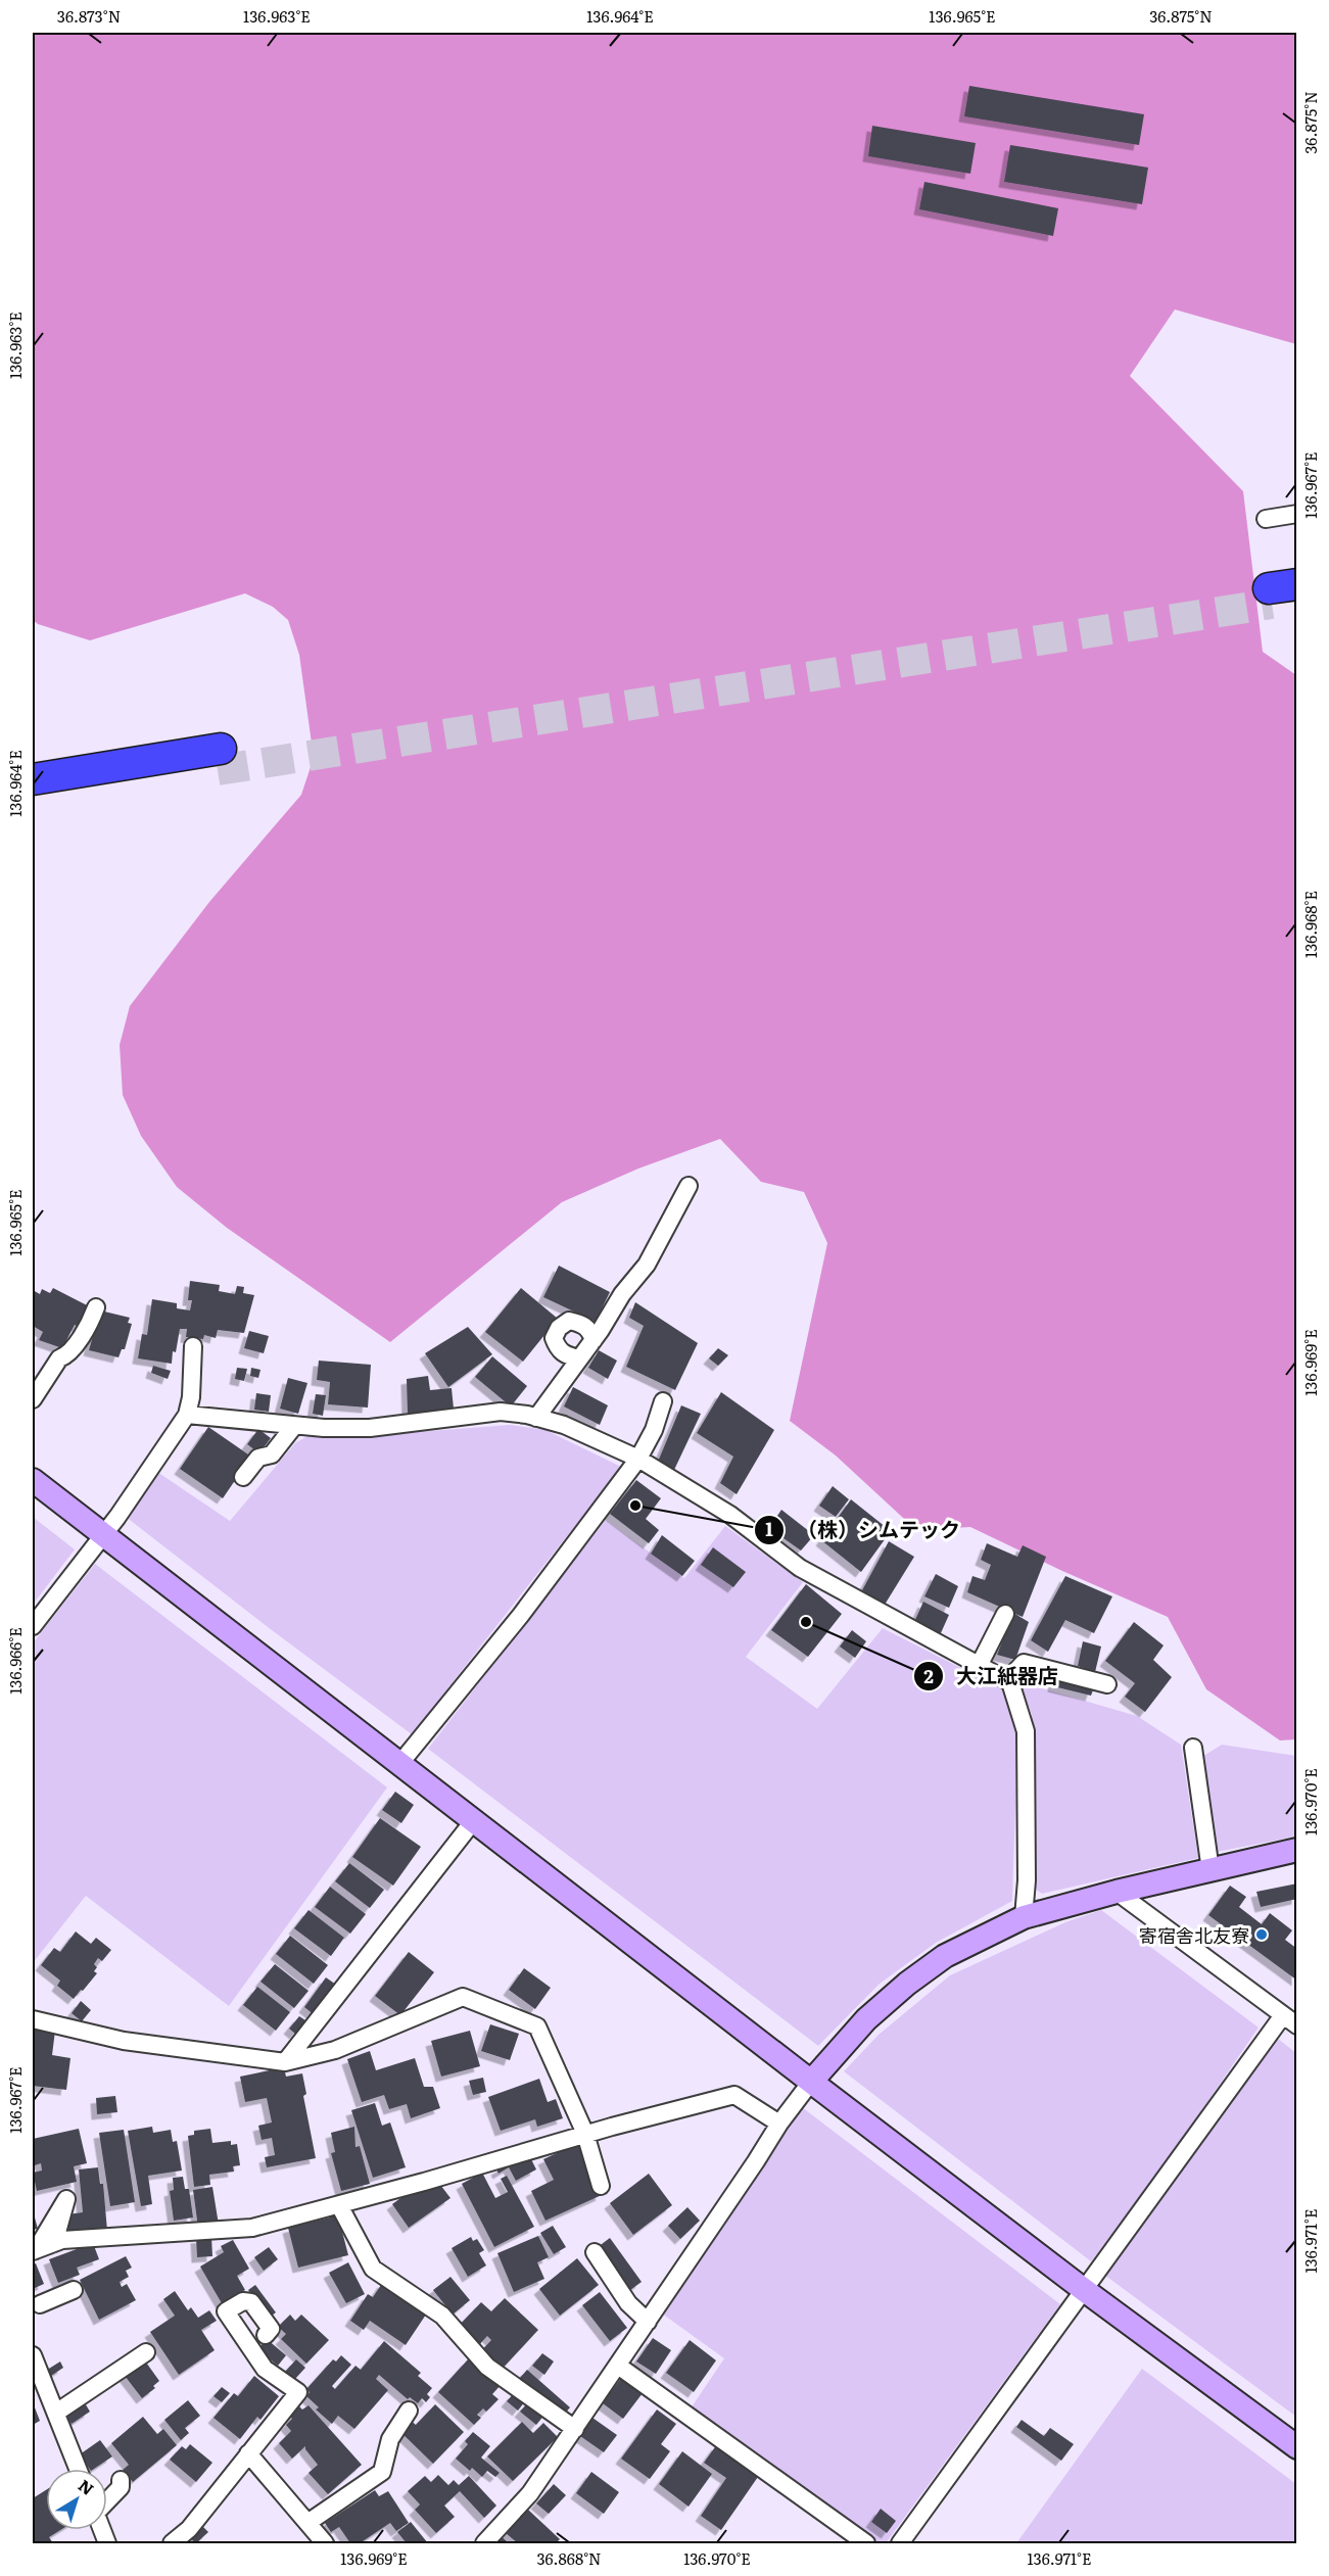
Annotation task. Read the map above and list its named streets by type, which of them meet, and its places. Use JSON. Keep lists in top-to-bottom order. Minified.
{"places":["（株）シムテック","大江紙器店","寄宿舎北友寮"],"north":"top right","coordinates":["36.873°N","136.963°E","136.964°E","136.965°E","36.875°N","136.967°E","136.968°E","136.969°E","136.966°E","136.970°E","136.971°E","36.868°N"]}
